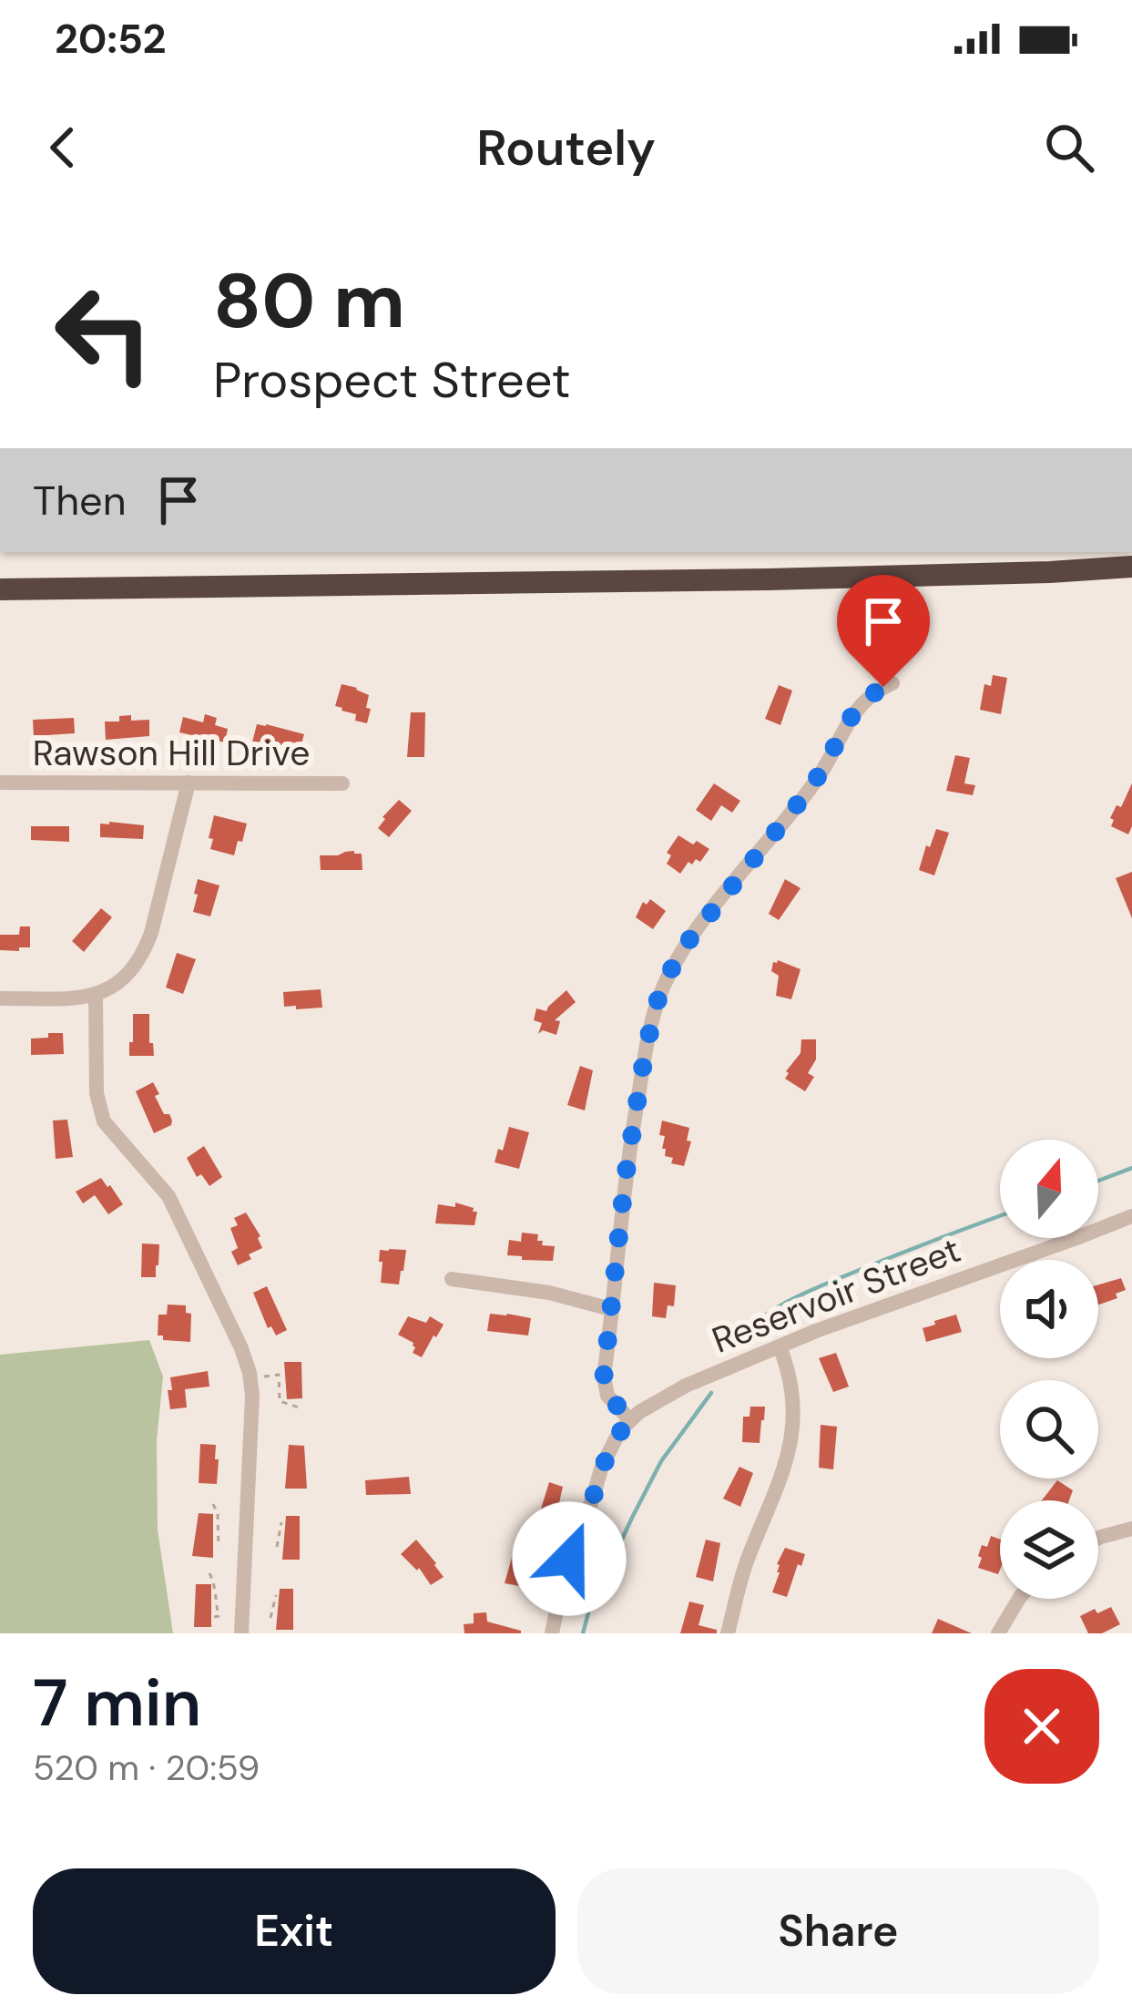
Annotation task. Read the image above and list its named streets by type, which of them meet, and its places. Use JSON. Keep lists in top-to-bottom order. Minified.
{"streets":{"street":["Rawson Hill Drive","Reservoir Street"]},"north":"top","page":{"status":"20:52","header":"Routely","turn":["80 m","Prospect Street"],"then":"Then","heading":["7 min","520 m · 20:59"],"buttons":["Exit","Share"]}}
